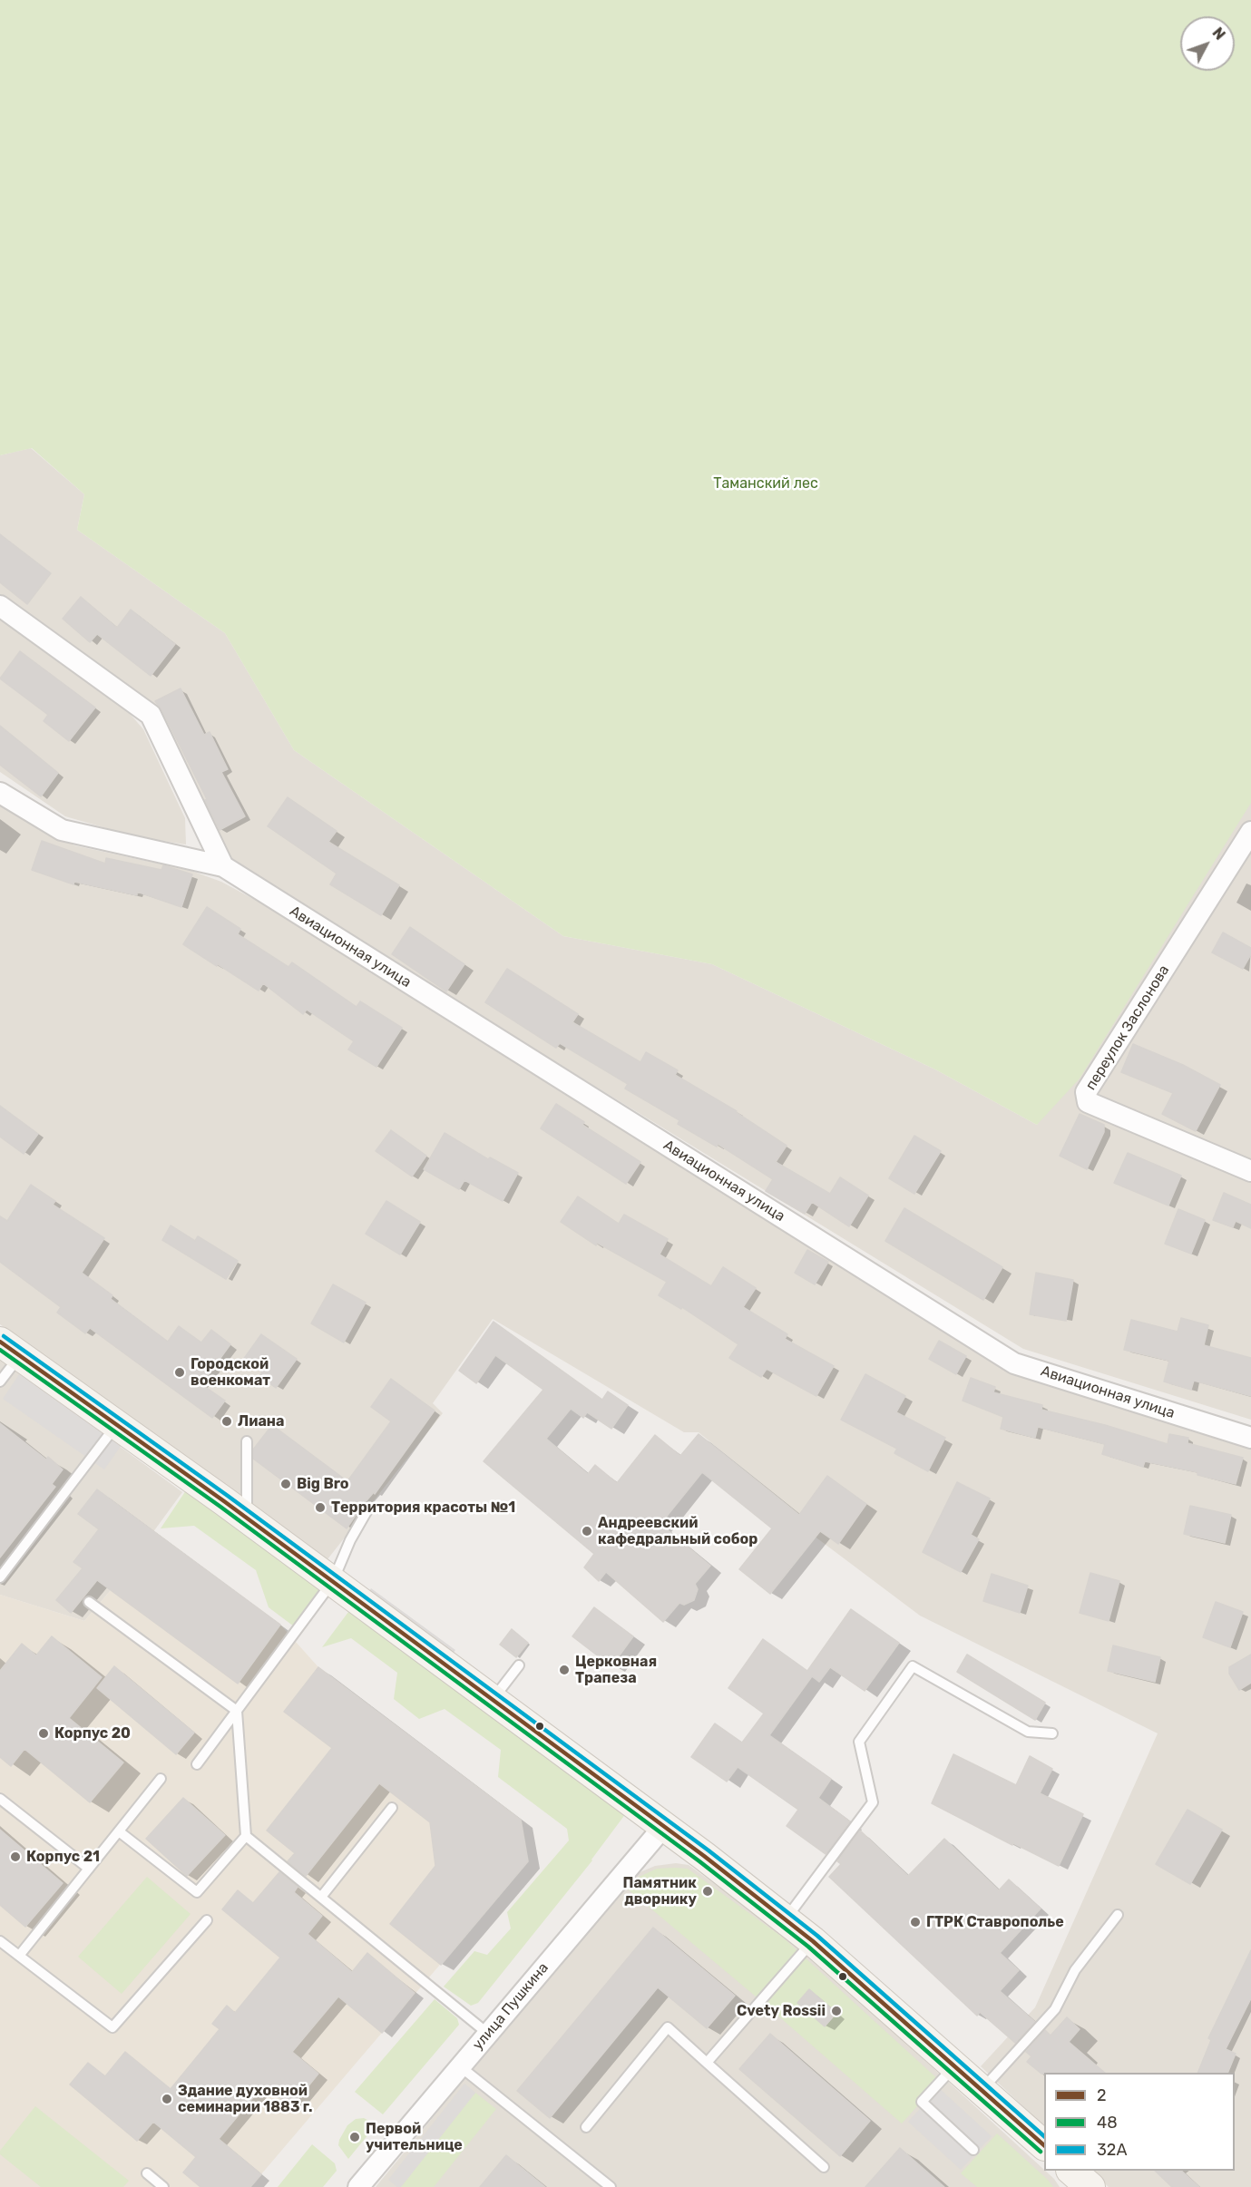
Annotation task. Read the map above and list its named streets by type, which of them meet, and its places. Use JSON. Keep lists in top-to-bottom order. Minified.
{"streets":{"street":["Авиационная улица","переулок Заслонова","улица Пушкина"]},"parks":["Таманский лес"],"places":["Городской военкомат","Лиана","Big Bro","Территория красоты №1","Андреевский кафедральный собор","Церковная Трапеза","Корпус 20","Корпус 21","Памятник дворнику","ГТРК Ставрополье","Cvety Rossii","Здание духовной семинарии 1883 г.","Первой учительнице"],"lines":["transit line 32A","transit line 2","transit line 48"],"legend":["2","48","32A"],"north":"top right"}
